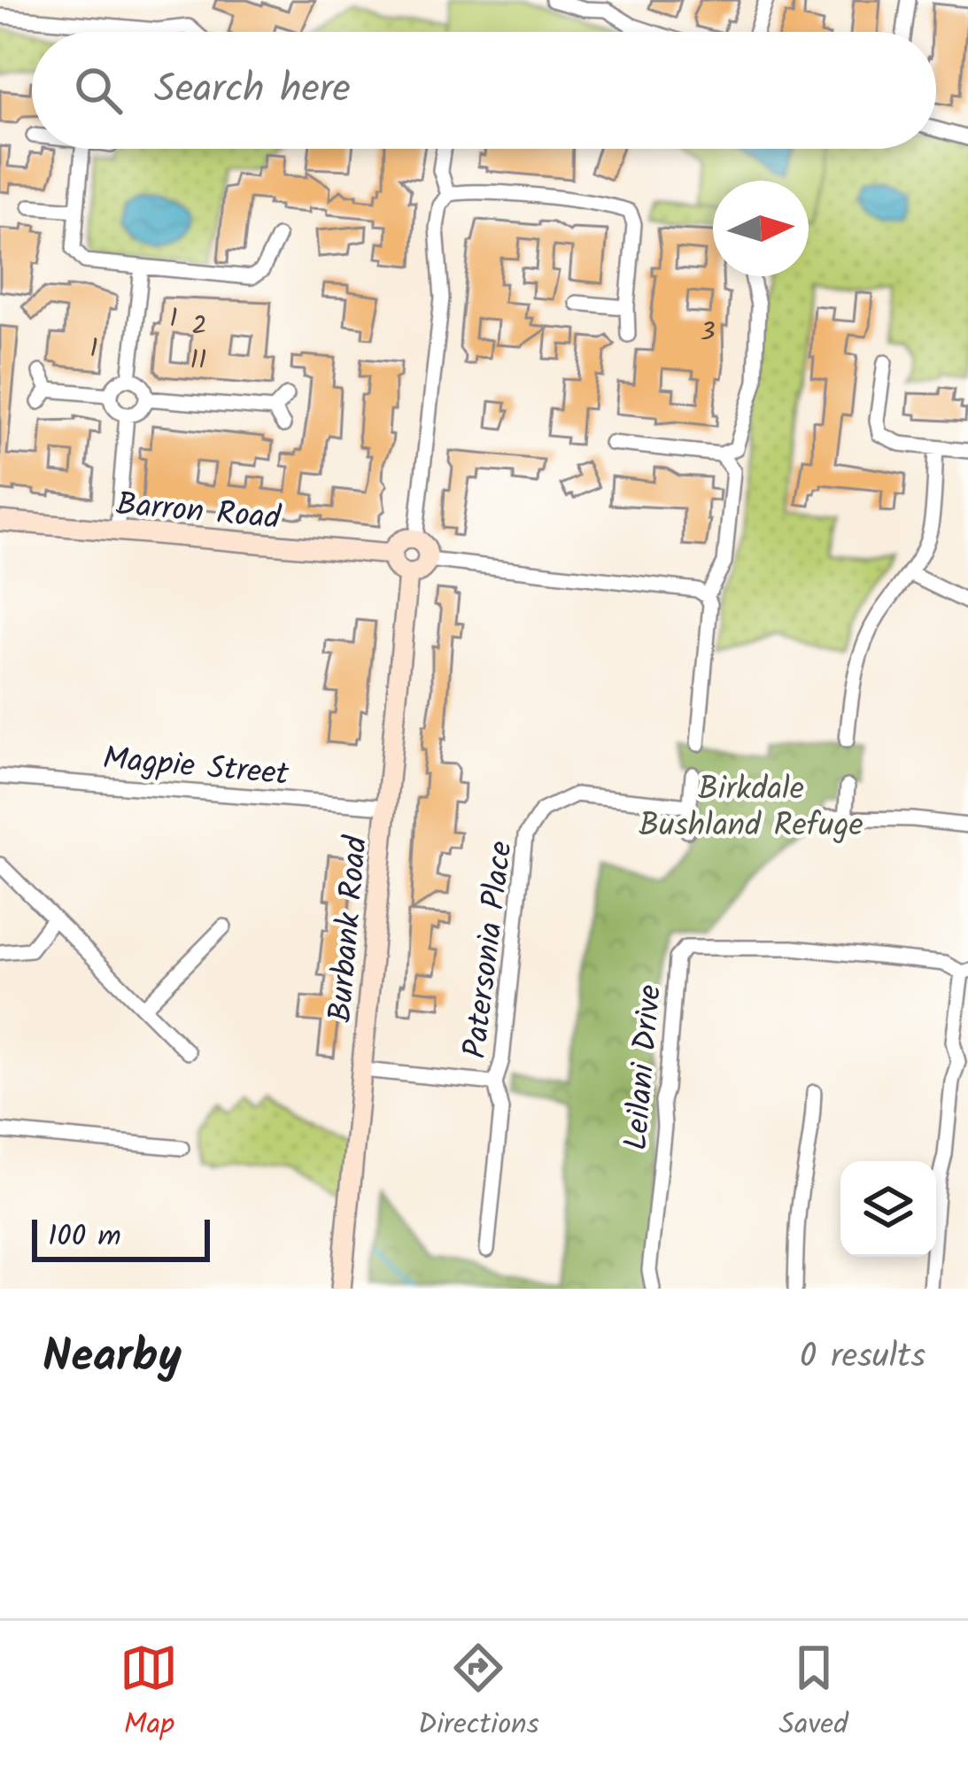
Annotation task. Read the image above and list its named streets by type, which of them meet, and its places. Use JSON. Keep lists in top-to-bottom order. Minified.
{"streets":{"street":["Barron Road","Magpie Street","Burbank Road","Patersonia Place","Leilani Drive"]},"crossings":[["Barron Road","Burbank Road"],["Magpie Street","Burbank Road"]],"parks":["Birkdale Bushland Refuge"],"house_numbers":["1","2","3","1","11"],"scale_bar":"100 m","north":"right","page":{"search":"Search here","scale":"100 m","heading":["Nearby","0 results"],"nav":["Map","Directions","Saved"]}}
